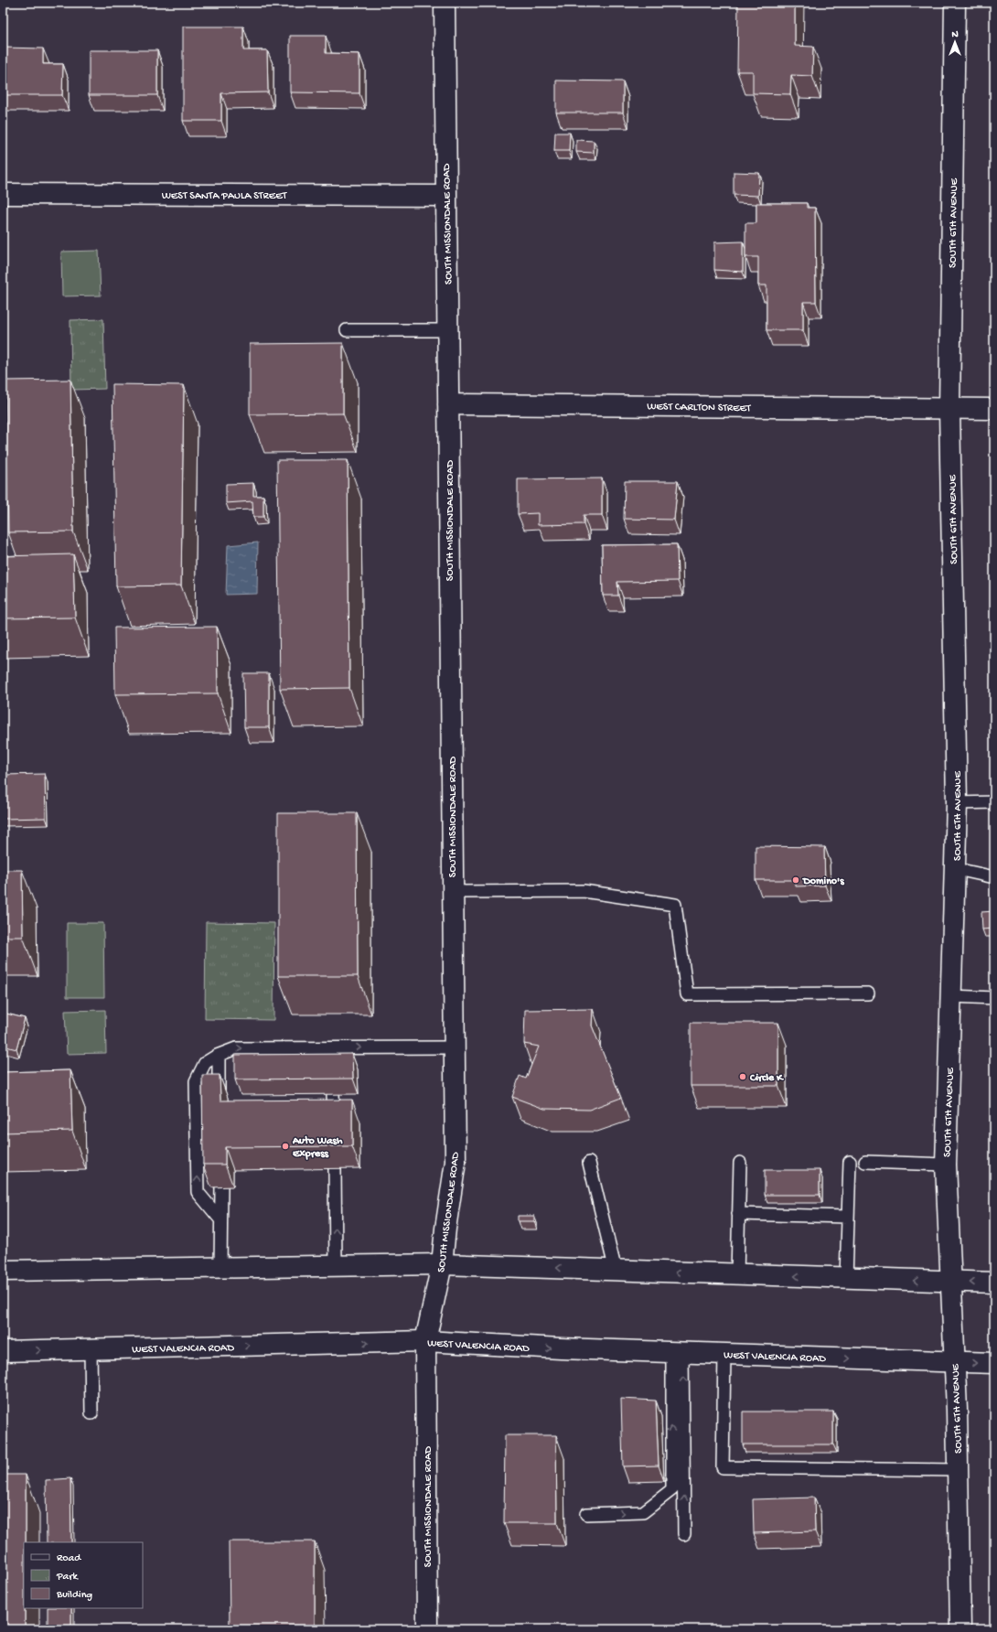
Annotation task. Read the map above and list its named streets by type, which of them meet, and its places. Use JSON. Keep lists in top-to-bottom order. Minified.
{"streets":{"street":["WEST SANTA PAULA STREET","SOUTH 6TH AVENUE","SOUTH MISSIONDALE ROAD","WEST CARLTON STREET","WEST VALENCIA ROAD"]},"crossings":[["WEST SANTA PAULA STREET","SOUTH MISSIONDALE ROAD"],["SOUTH 6TH AVENUE","WEST CARLTON STREET"],["SOUTH 6TH AVENUE","WEST VALENCIA ROAD"],["SOUTH MISSIONDALE ROAD","WEST CARLTON STREET"],["SOUTH MISSIONDALE ROAD","WEST VALENCIA ROAD"]],"places":["Domino's","Circle K","Auto Wash Express"],"legend":["Road","Park","Building"],"north":"top"}
